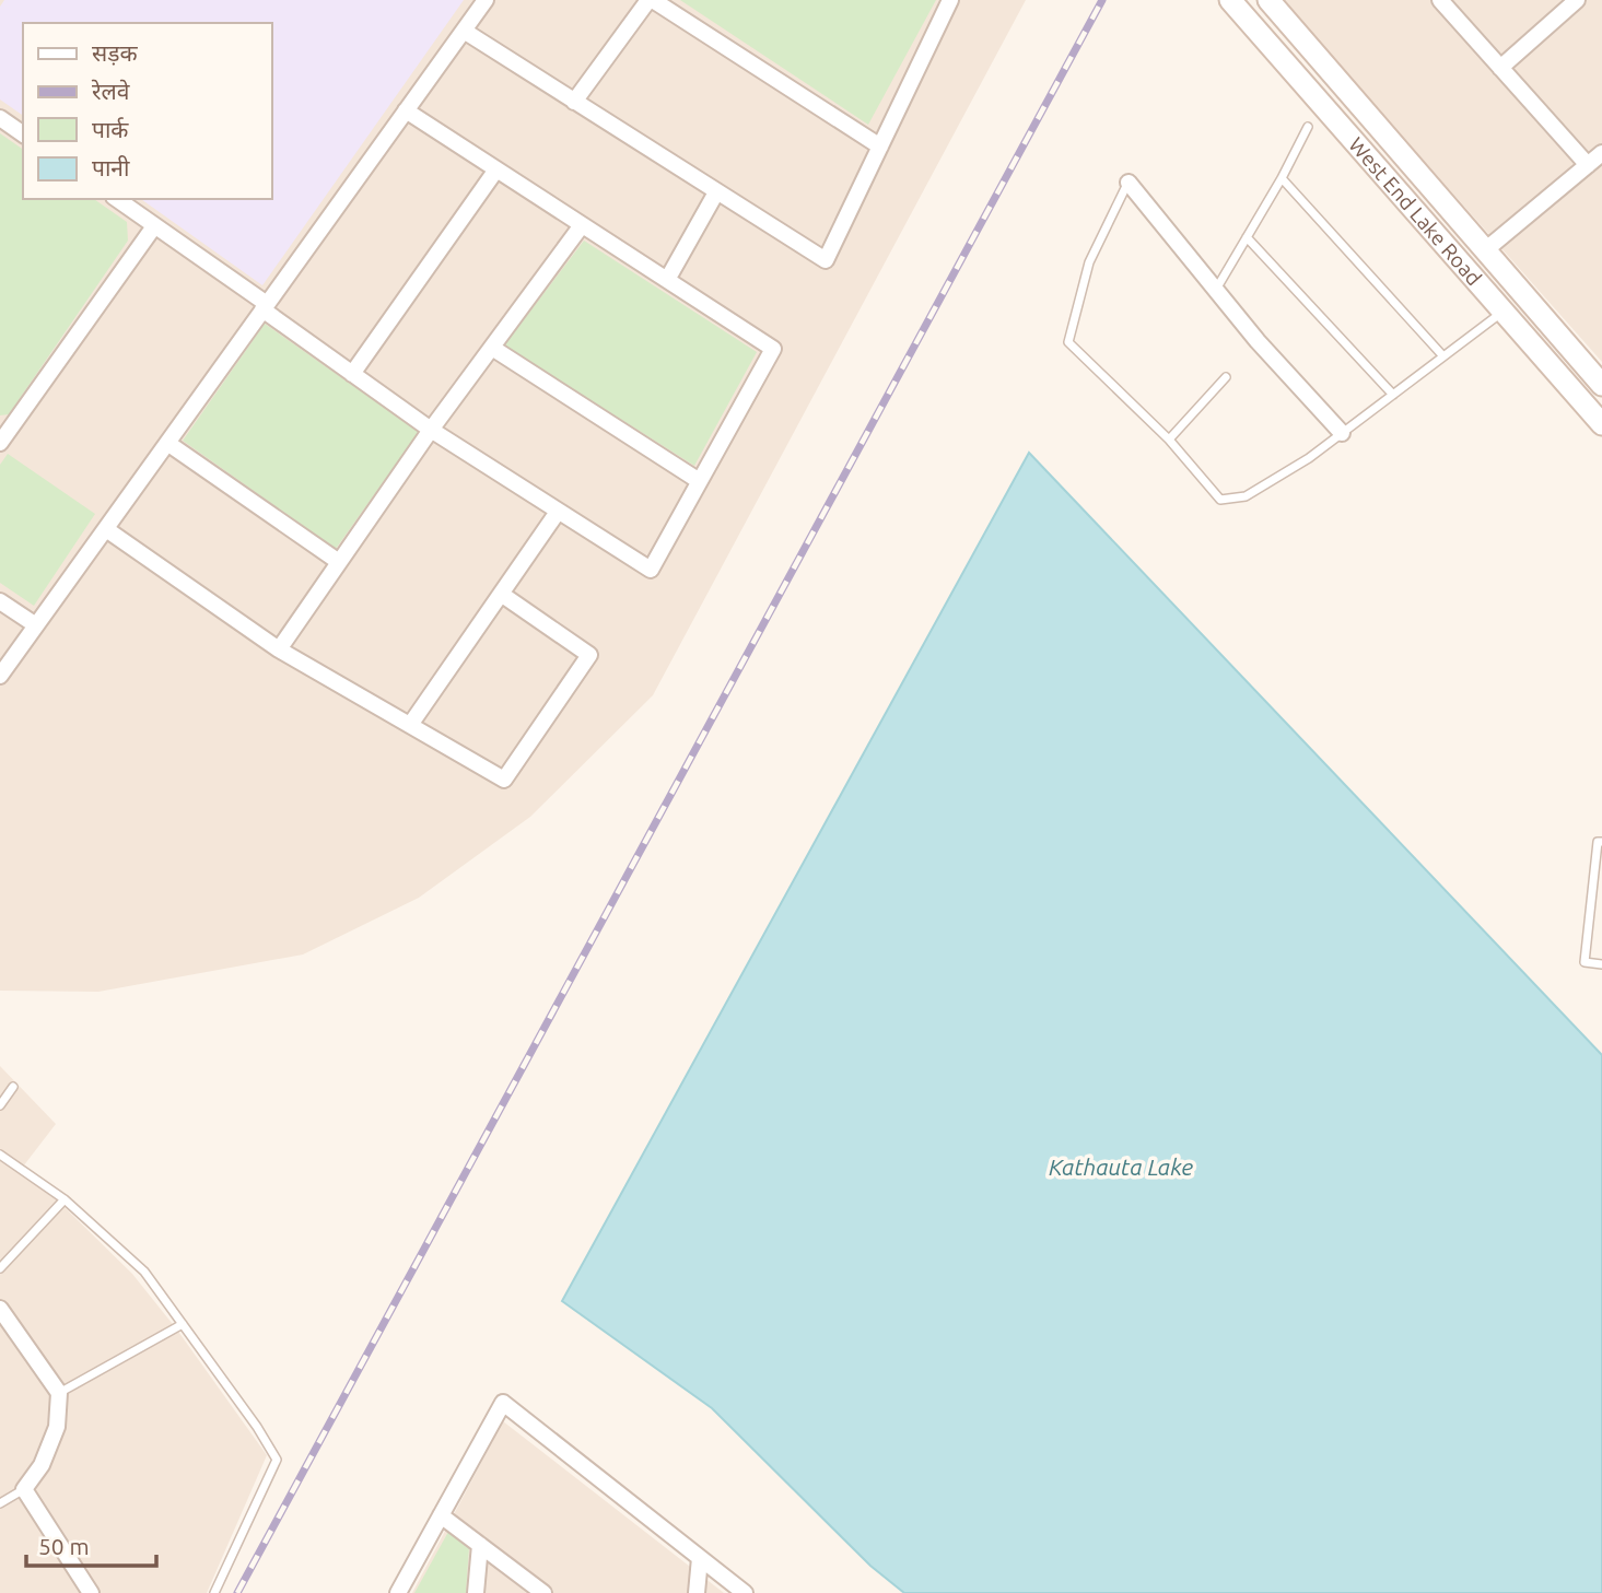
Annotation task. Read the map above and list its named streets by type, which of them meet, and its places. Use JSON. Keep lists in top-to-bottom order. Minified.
{"streets":{"street":["West End Lake Road"]},"water":["Kathauta Lake"],"legend":["सड़क","रेलवे","पार्क","पानी"],"scale_bar":"50 m"}
